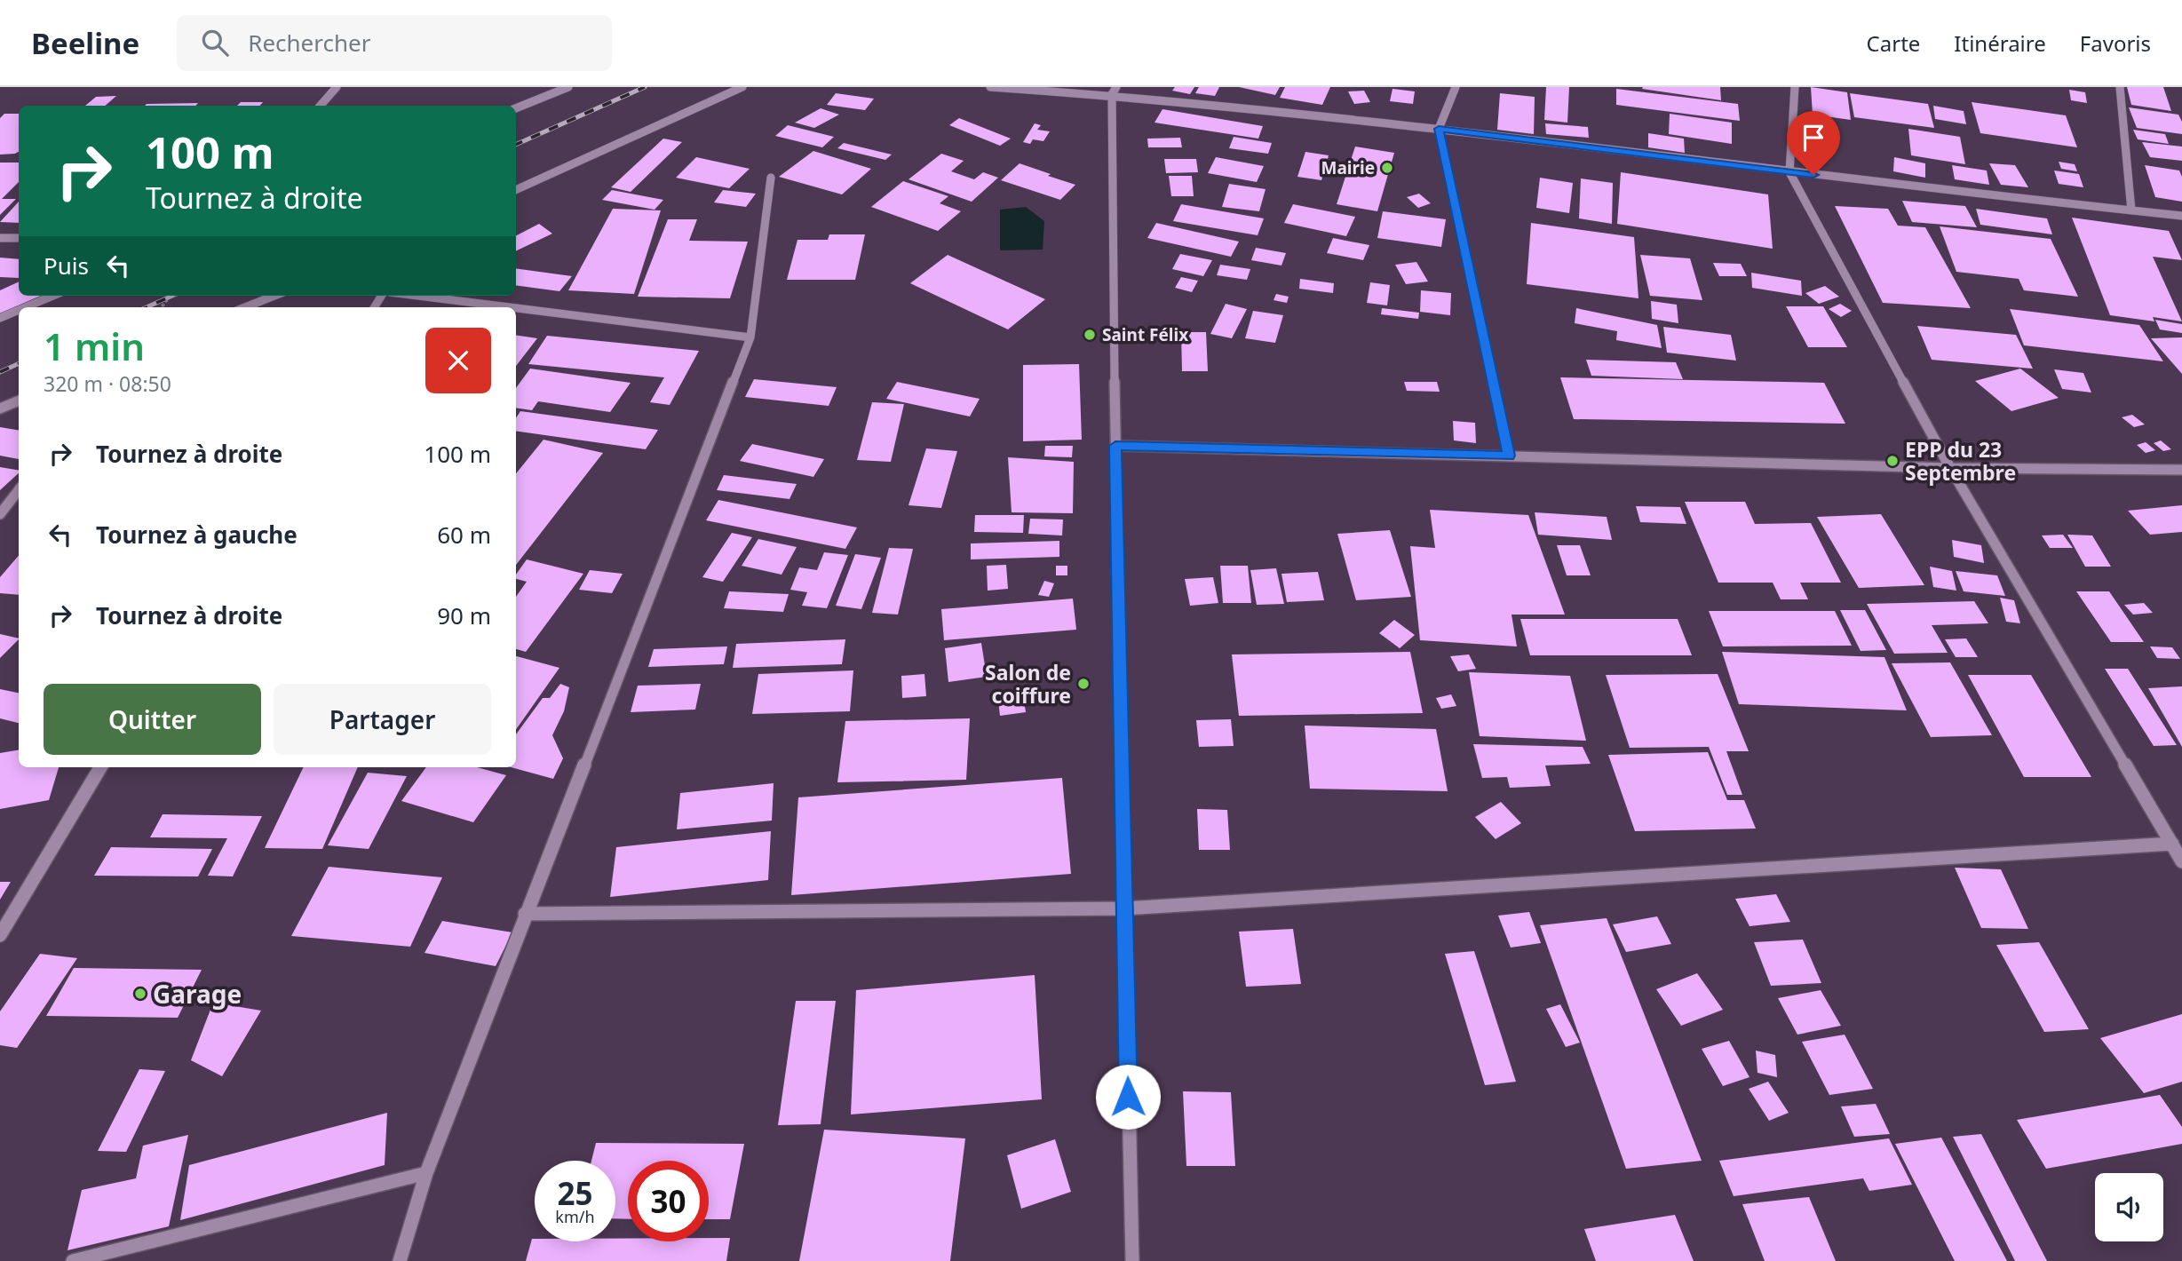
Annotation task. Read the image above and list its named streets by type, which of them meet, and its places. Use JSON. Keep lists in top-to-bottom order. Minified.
{"places":["Mairie","Saint Félix","EPP du 23 Septembre","Salon de coiffure","Garage"],"page":{"header":"Beeline","search":"Rechercher","nav":["Carte","Itinéraire","Favoris"],"turn":["100 m","Tournez à droite"],"then":"Puis","heading":["1 min","320 m · 08:50"],"list":[{"name":"Tournez à droite","value":"100 m"},{"name":"Tournez à gauche","value":"60 m"},{"name":"Tournez à droite","value":"90 m"}],"buttons":["Quitter","Partager"],"speed":"25 km/h","limit":"30"}}
